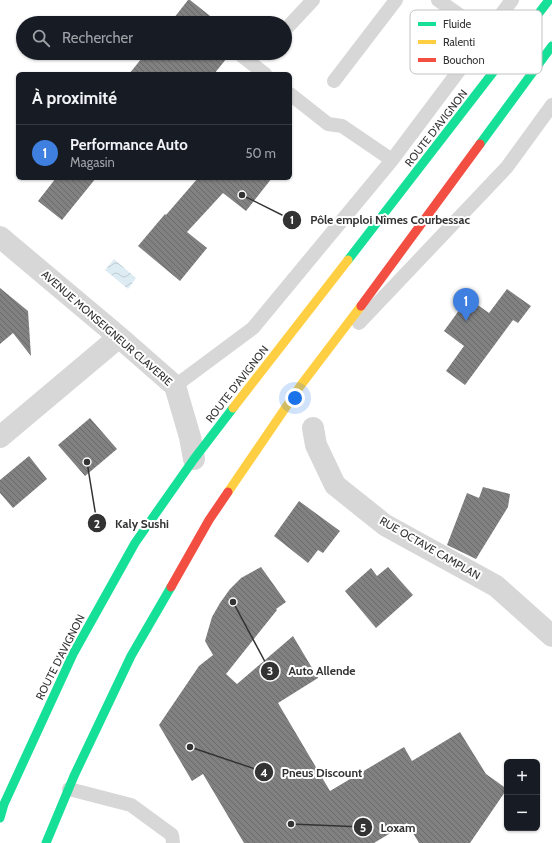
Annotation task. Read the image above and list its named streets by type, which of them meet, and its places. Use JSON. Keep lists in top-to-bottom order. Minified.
{"streets":{"main road":["ROUTE D'AVIGNON"],"street":["AVENUE MONSEIGNEUR CLAVERIE","RUE OCTAVE CAMPLAN"]},"crossings":[["ROUTE D'AVIGNON","AVENUE MONSEIGNEUR CLAVERIE"]],"places":["Pôle emploi Nîmes Courbessac","Kaly Sushi","Auto Allende","Pneus Discount","Loxam"],"legend":["Fluide","Ralenti","Bouchon"],"page":{"search":"Rechercher","heading":"À proximité","list":[{"mark":"1","name":"Performance Auto","note":"Magasin","value":"50 m"}],"pins":"1","map_buttons":["+","−"]}}
